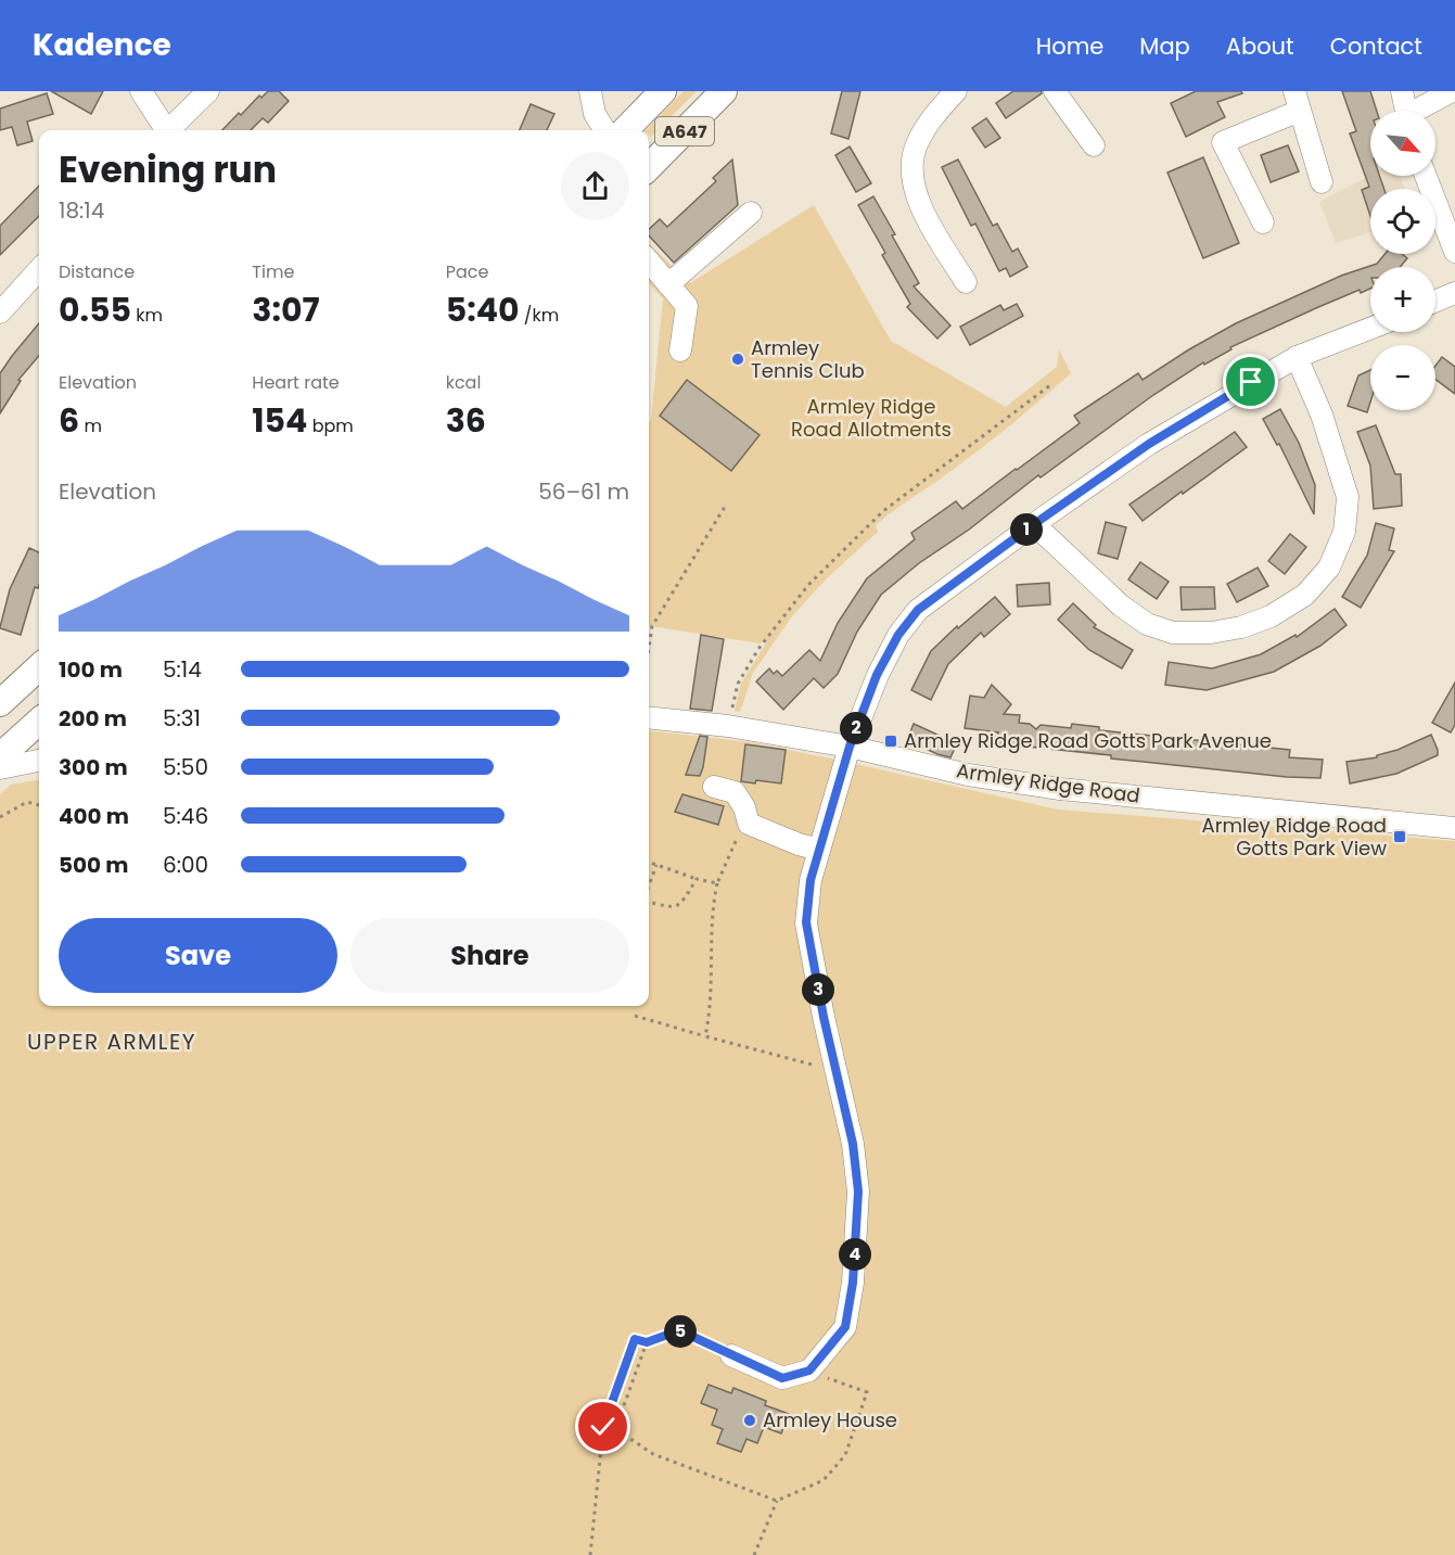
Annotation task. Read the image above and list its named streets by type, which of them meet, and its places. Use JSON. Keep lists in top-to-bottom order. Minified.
{"streets":{"main road":["A647"],"street":["Armley Ridge Road"]},"districts":["UPPER ARMLEY"],"parks":["Armley Ridge Road Allotments"],"places":{"other":["Armley Tennis Club","Armley House"],"transit":["Armley Ridge Road Gotts Park Avenue","Armley Ridge Road Gotts Park View"]},"north":"bottom right","page":{"header":"Kadence","nav":["Home","Map","About","Contact"],"map_buttons":["+","−"],"heading":["Evening run","18:14"],"stats":[["Distance","0.55 km"],["Time","3:07"],["Pace","5:40 /km"],["Elevation","6 m"],["Heart rate","154 bpm"],["kcal","36"]],"chart":["Elevation","56–61 m"],"pins":["1","2","3","4","5"],"list":[{"name":"100 m","note":"5:14"},{"name":"200 m","note":"5:31"},{"name":"300 m","note":"5:50"},{"name":"400 m","note":"5:46"},{"name":"500 m","note":"6:00"}],"buttons":["Save","Share"]}}
